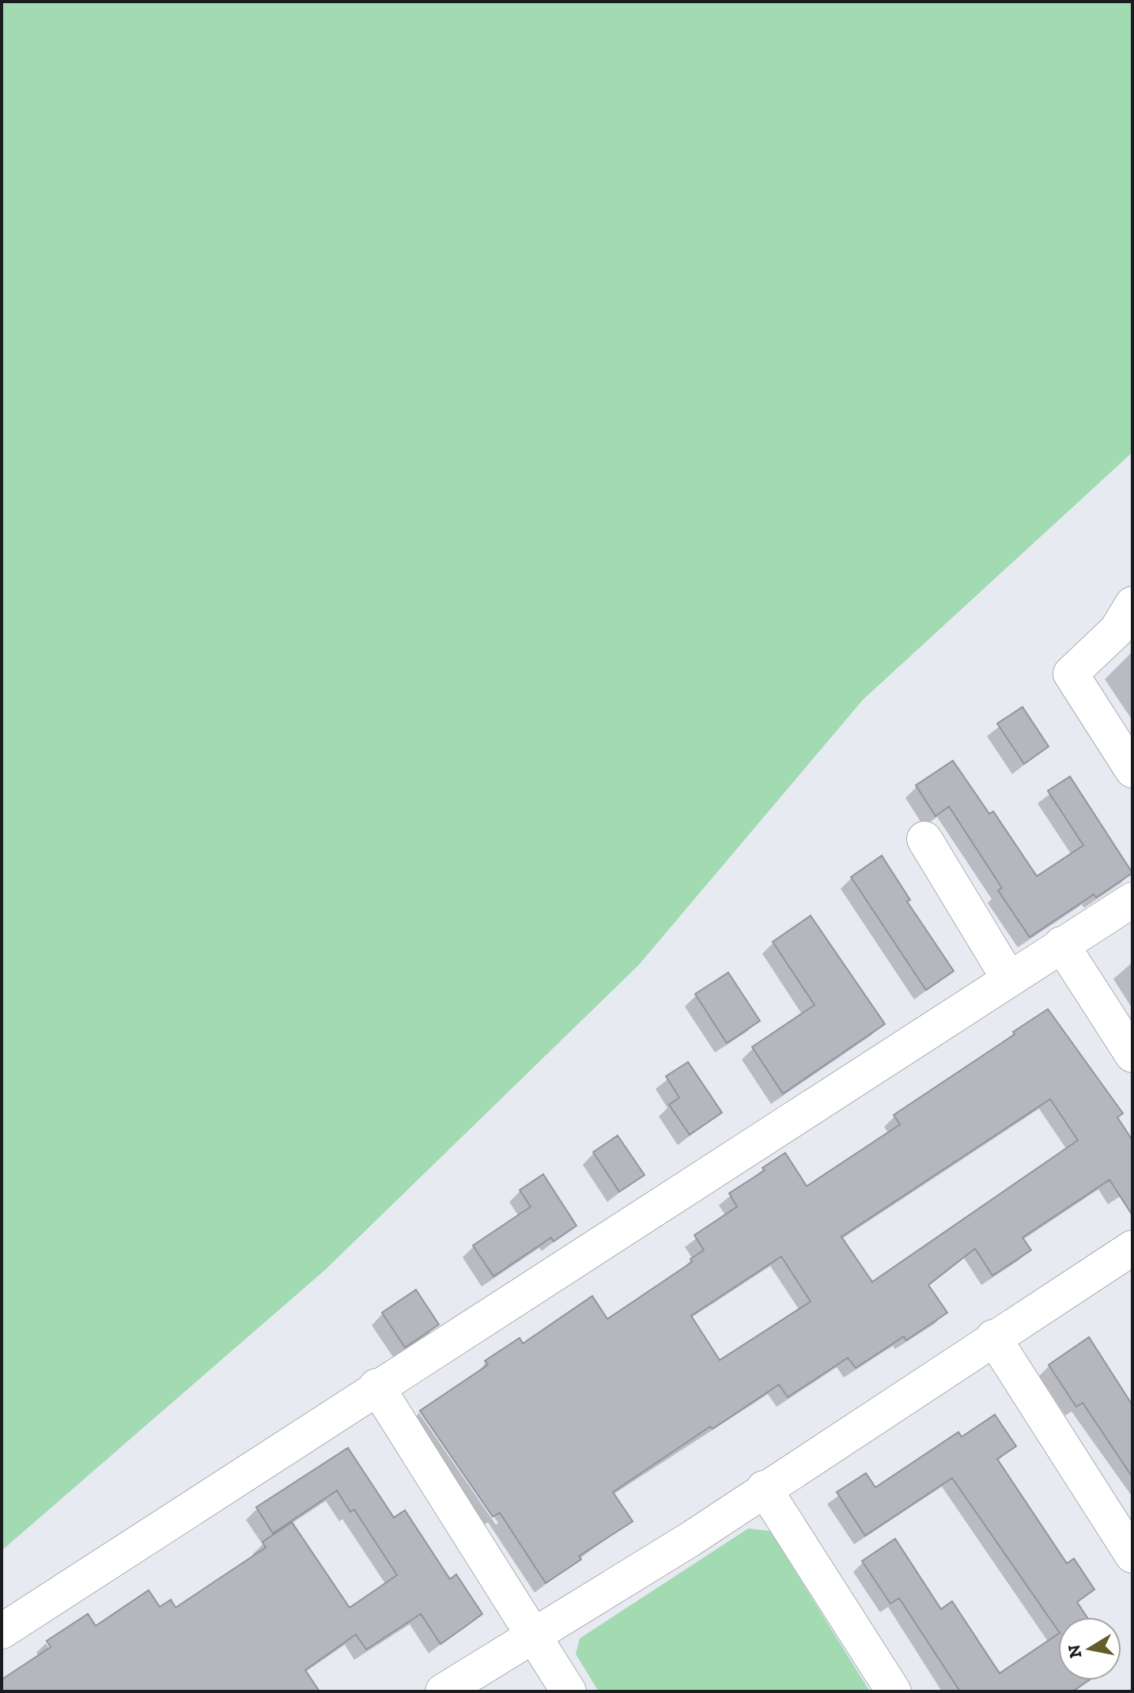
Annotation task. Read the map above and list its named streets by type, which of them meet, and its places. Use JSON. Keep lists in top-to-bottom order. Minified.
{"north":"left"}
